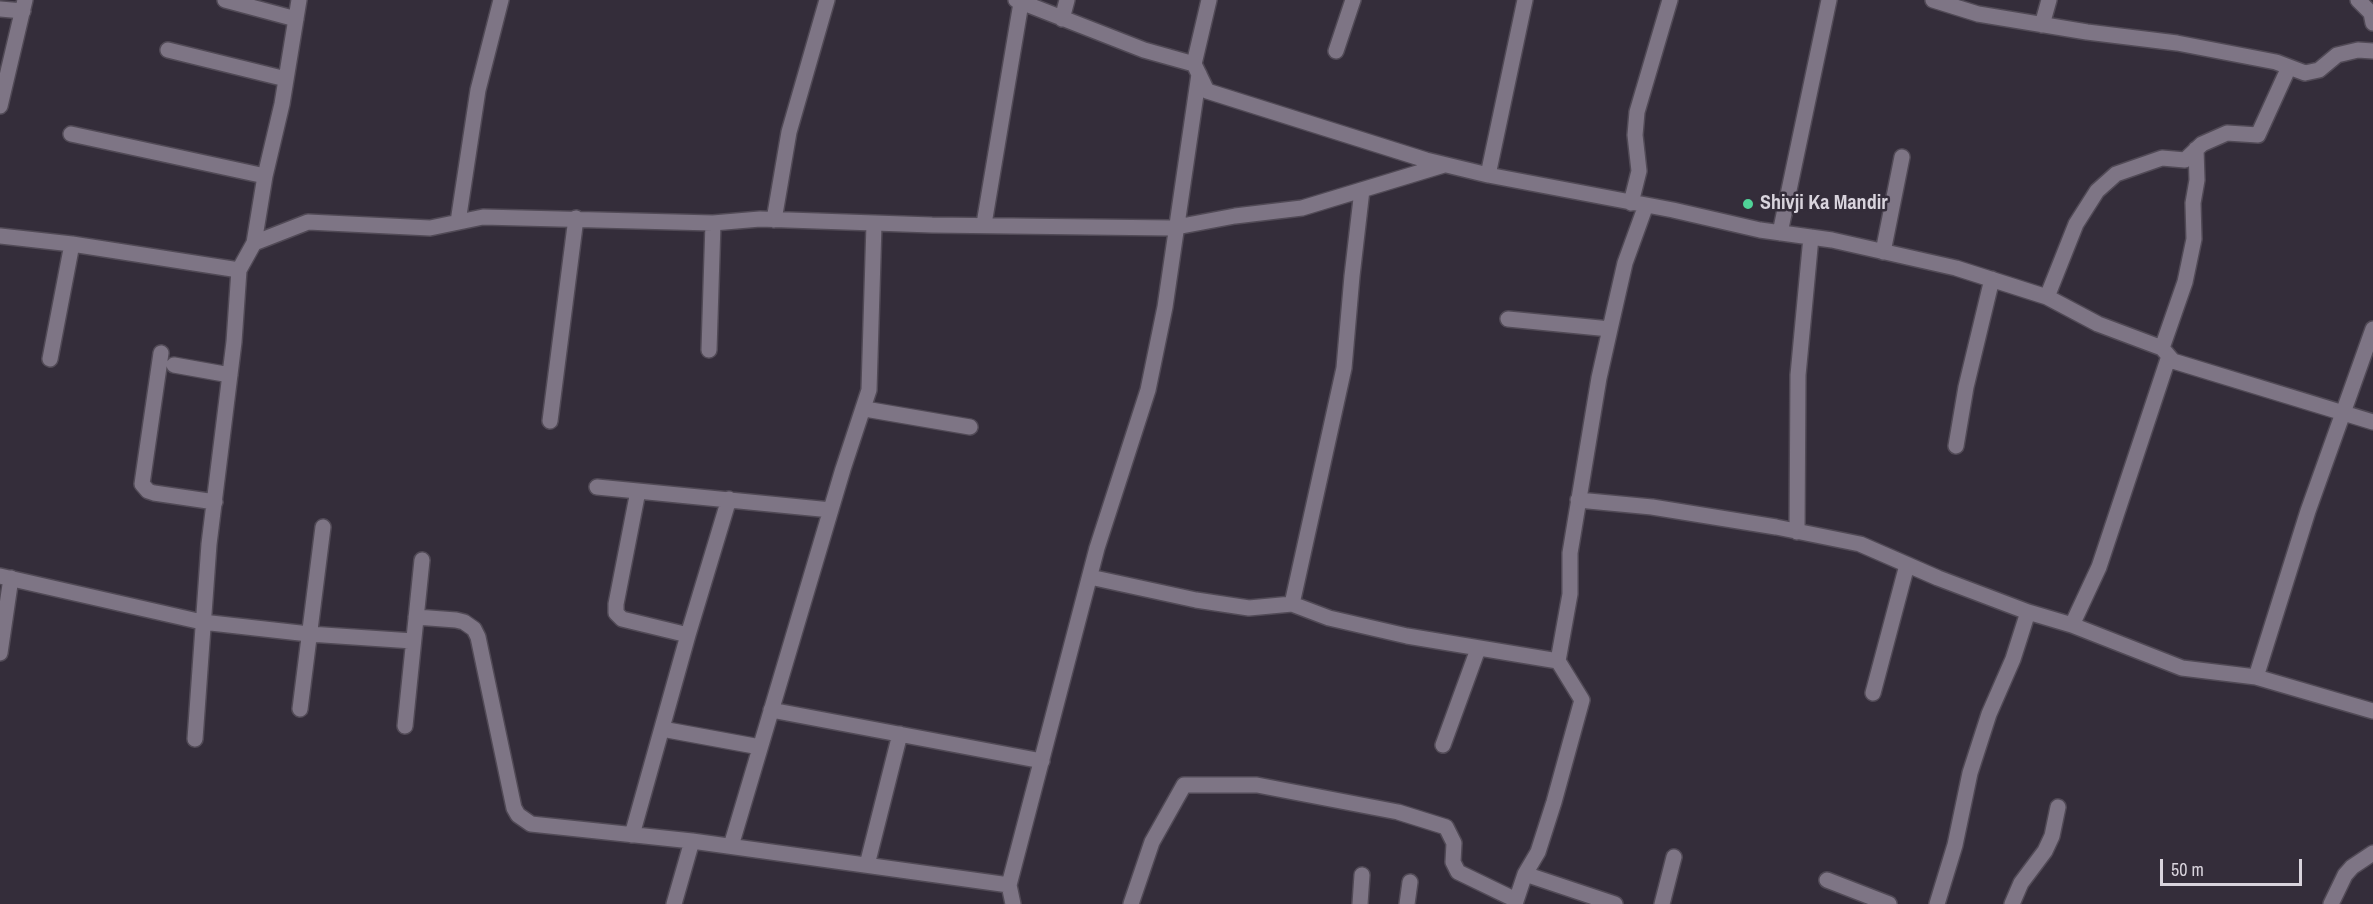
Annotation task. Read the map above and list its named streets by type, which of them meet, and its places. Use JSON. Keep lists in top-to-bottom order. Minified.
{"places":["Shivji Ka Mandir"],"scale_bar":"50 m"}
